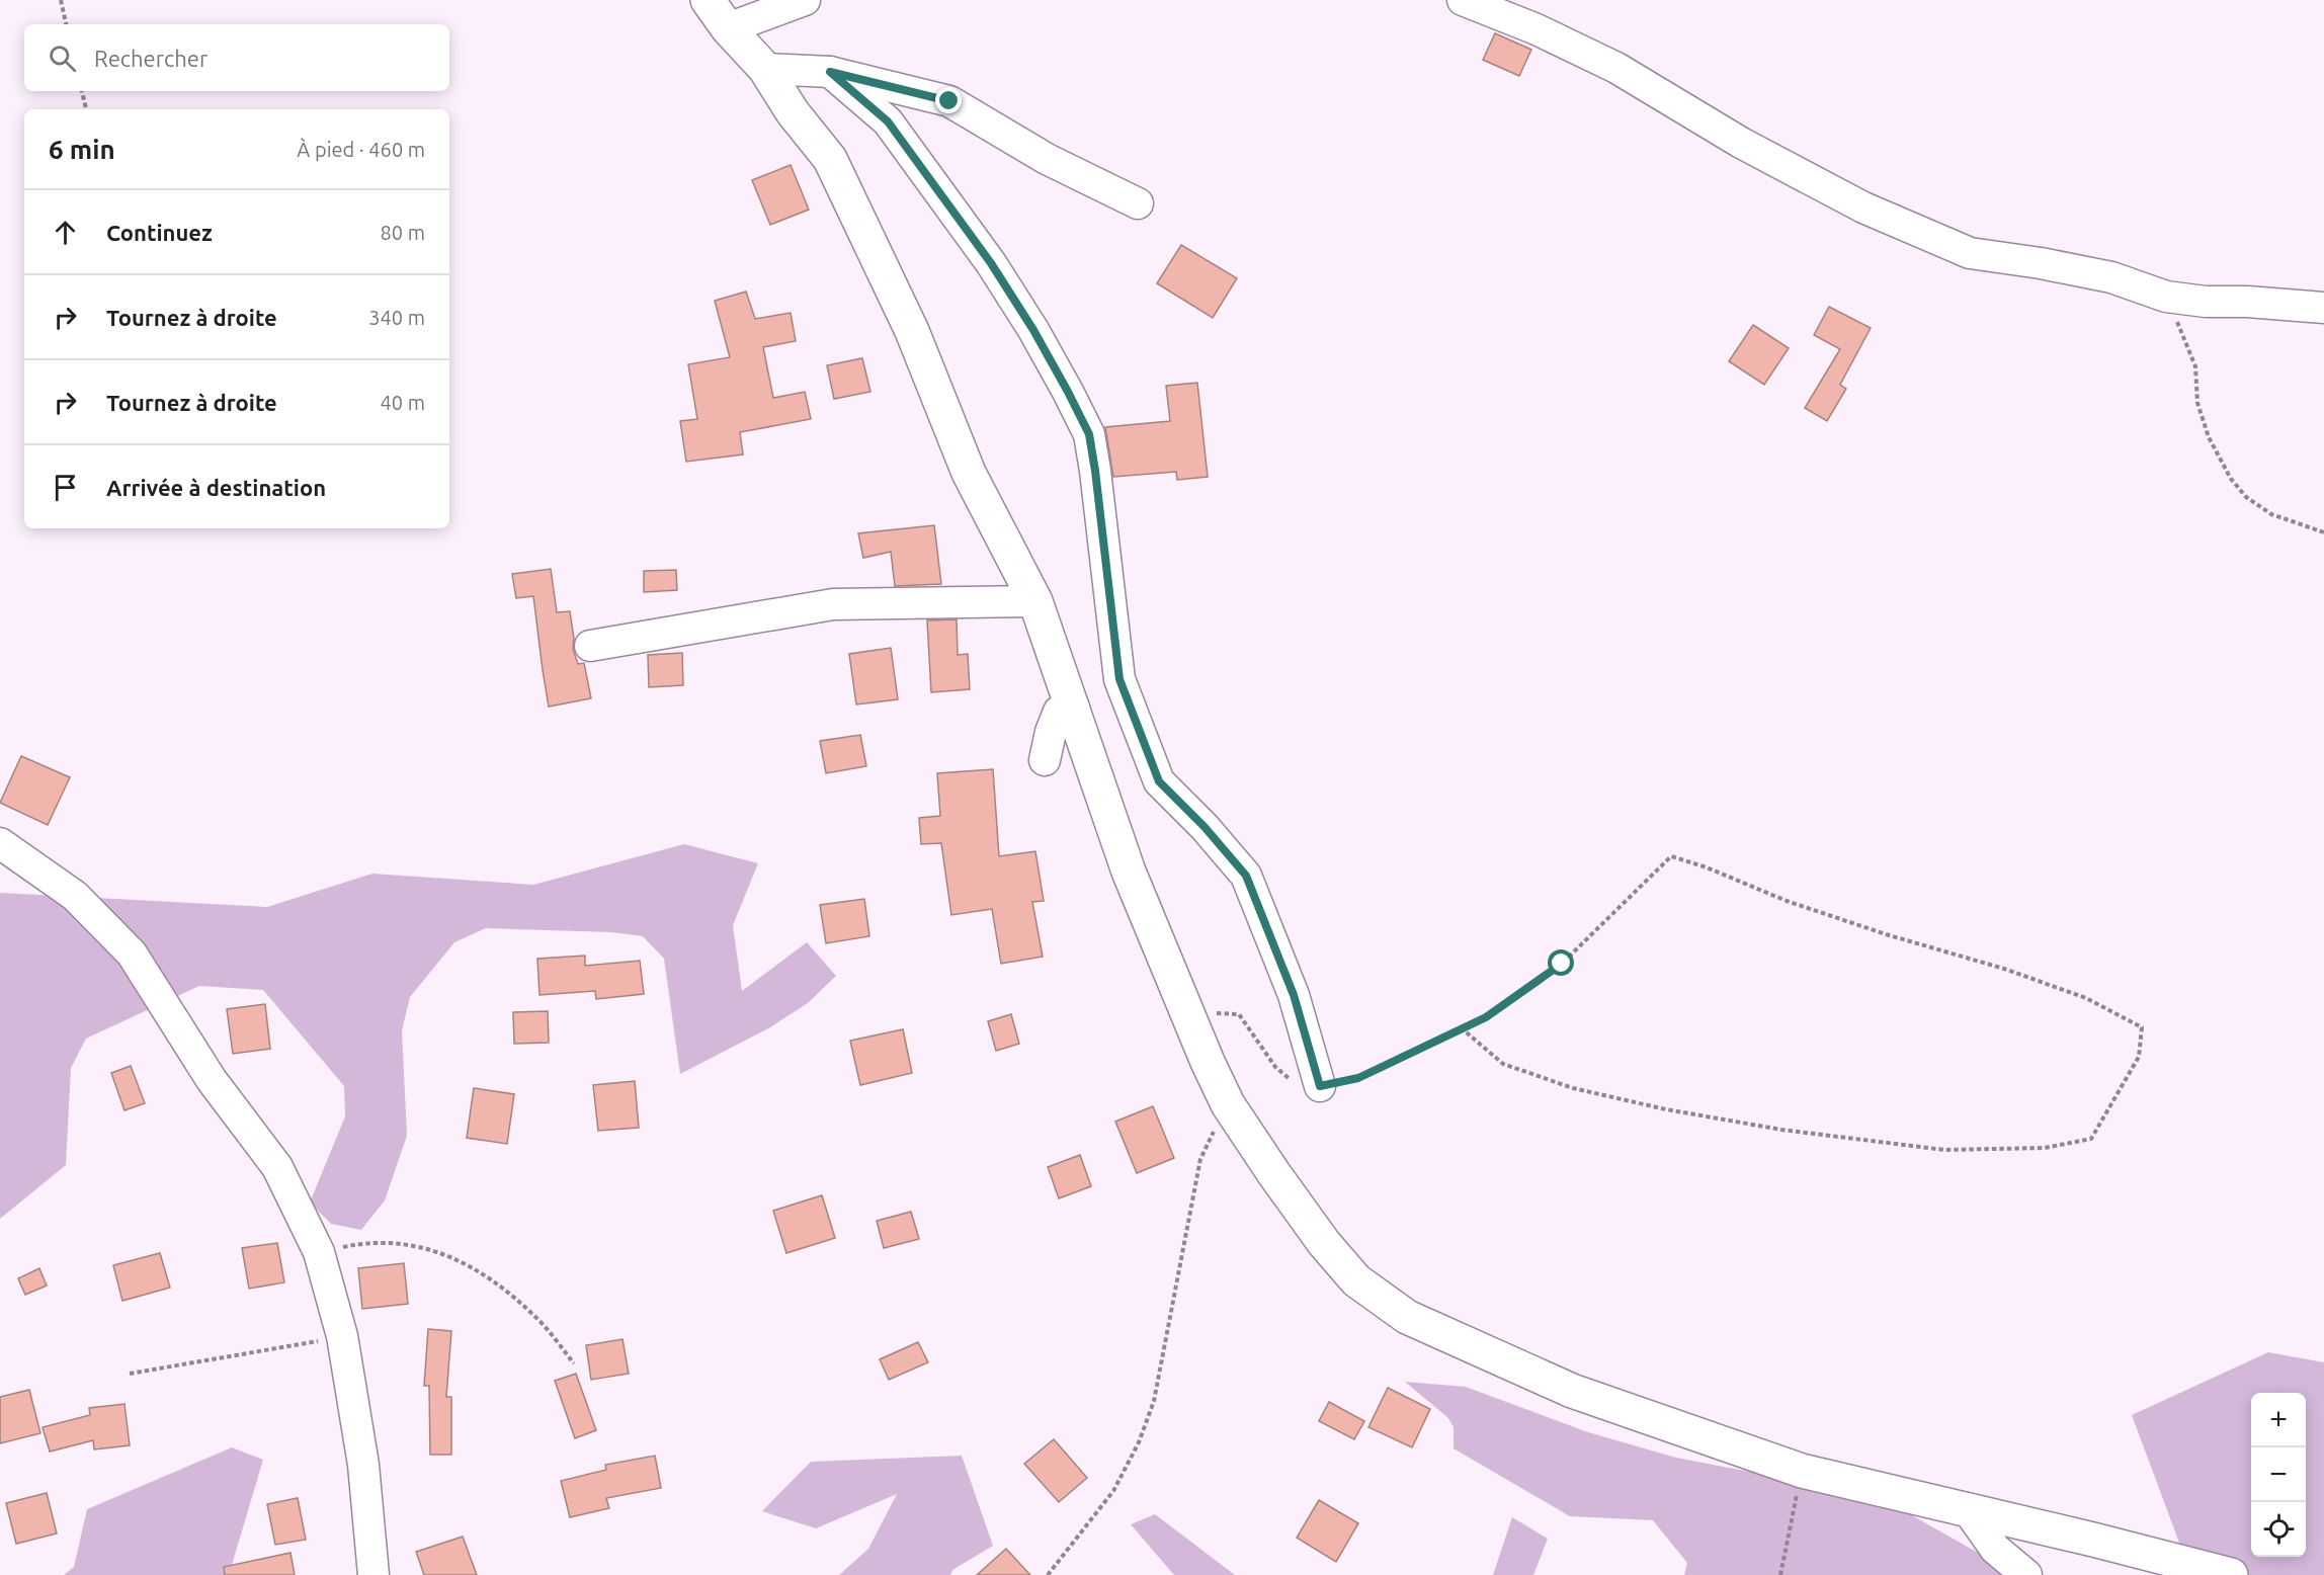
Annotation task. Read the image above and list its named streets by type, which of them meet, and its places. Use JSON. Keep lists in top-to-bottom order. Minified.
{"page":{"search":"Rechercher","heading":["6 min","À pied · 460 m"],"list":[["Continuez","80 m"],["Tournez à droite","340 m"],["Tournez à droite","40 m"],"Arrivée à destination"],"map_buttons":["+","−"]}}
